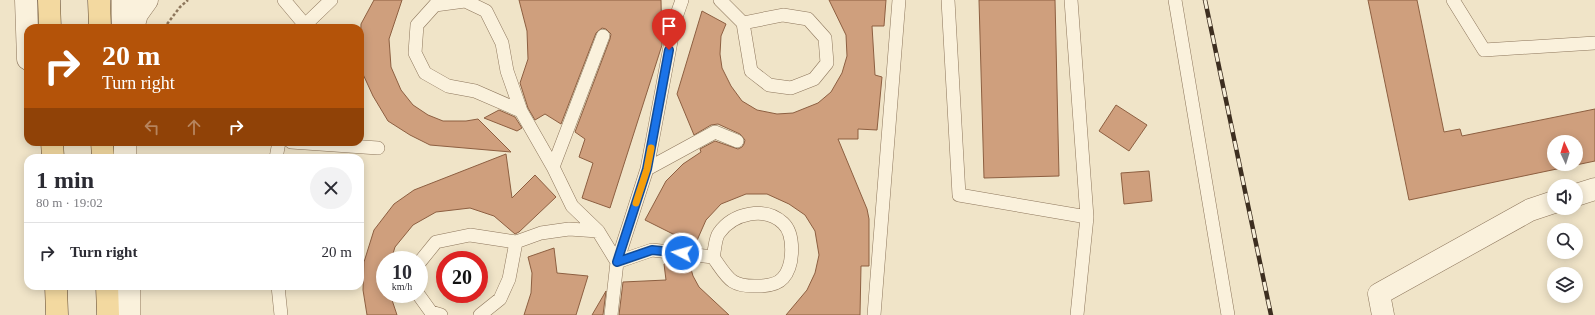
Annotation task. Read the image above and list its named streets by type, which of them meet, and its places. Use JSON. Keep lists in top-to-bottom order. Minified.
{"north":"top","page":{"turn":["20 m","Turn right"],"heading":["1 min","80 m · 19:02"],"list":[{"name":"Turn right","value":"20 m"}],"speed":"10 km/h","limit":"20"}}
